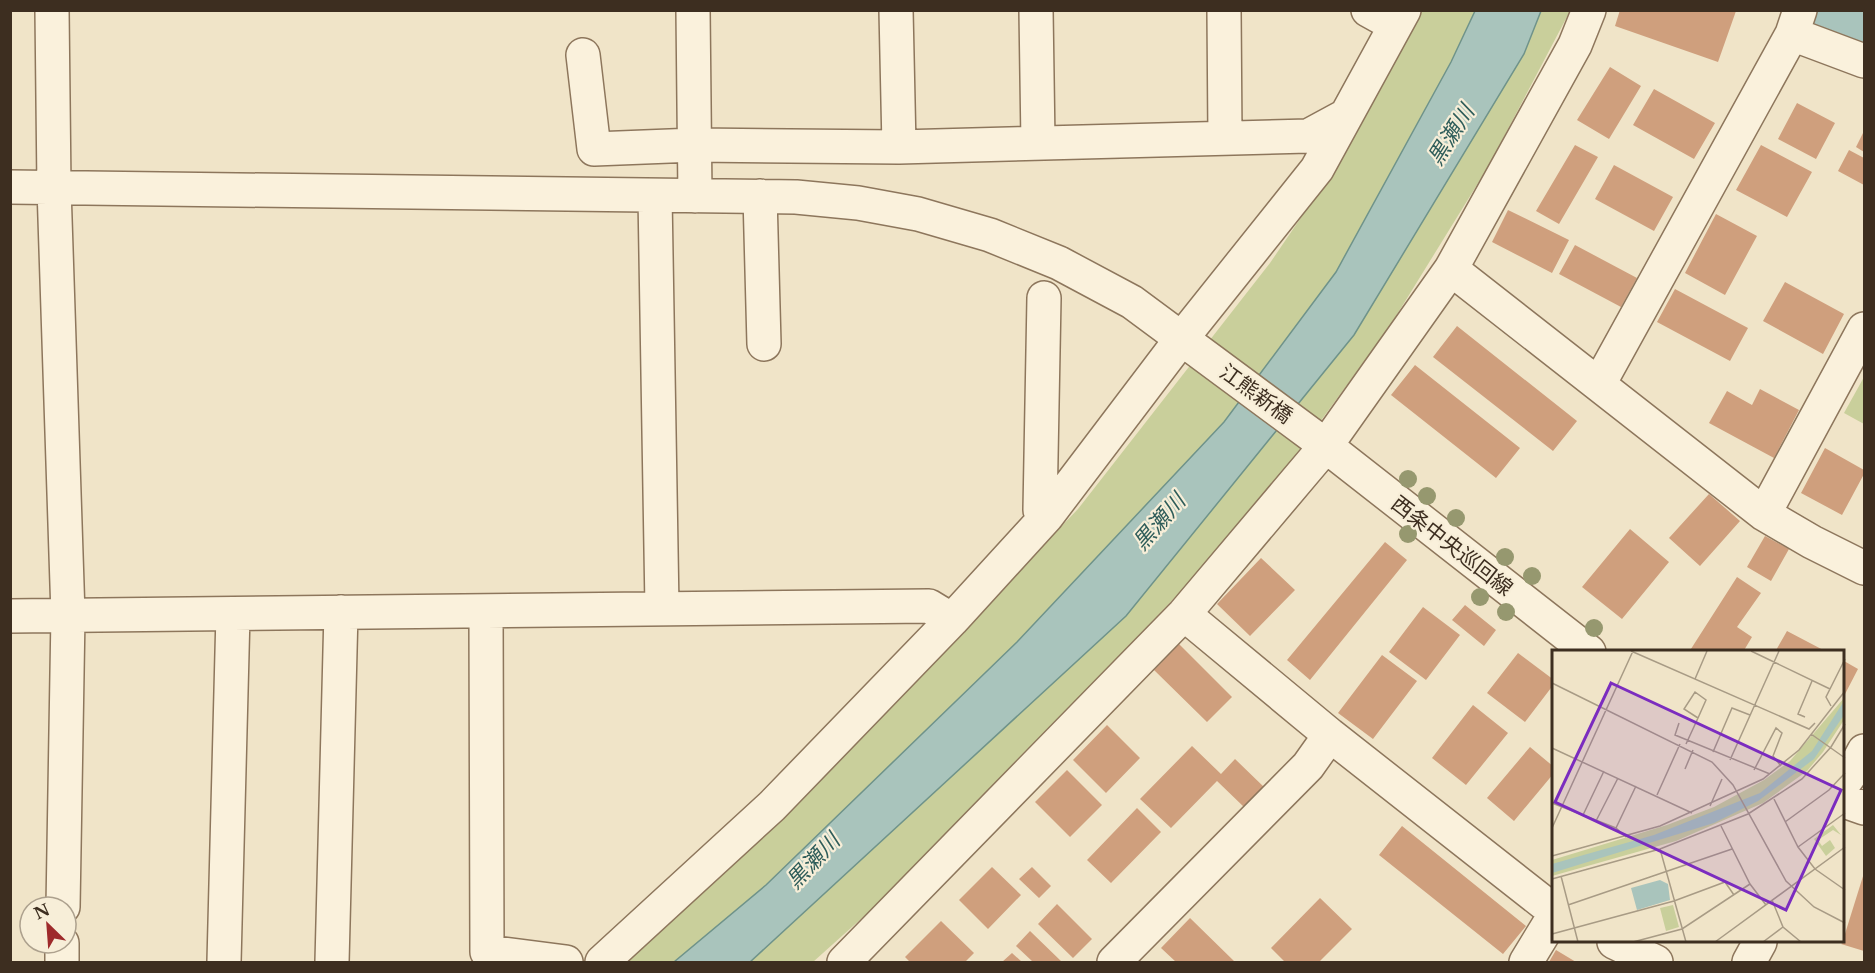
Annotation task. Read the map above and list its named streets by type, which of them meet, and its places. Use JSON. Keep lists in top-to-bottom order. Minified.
{"streets":{"street":["江熊新橋","西条中央巡回線"]},"crossings":[["江熊新橋","西条中央巡回線"]],"water":["黒瀬川"],"north":"top left"}
